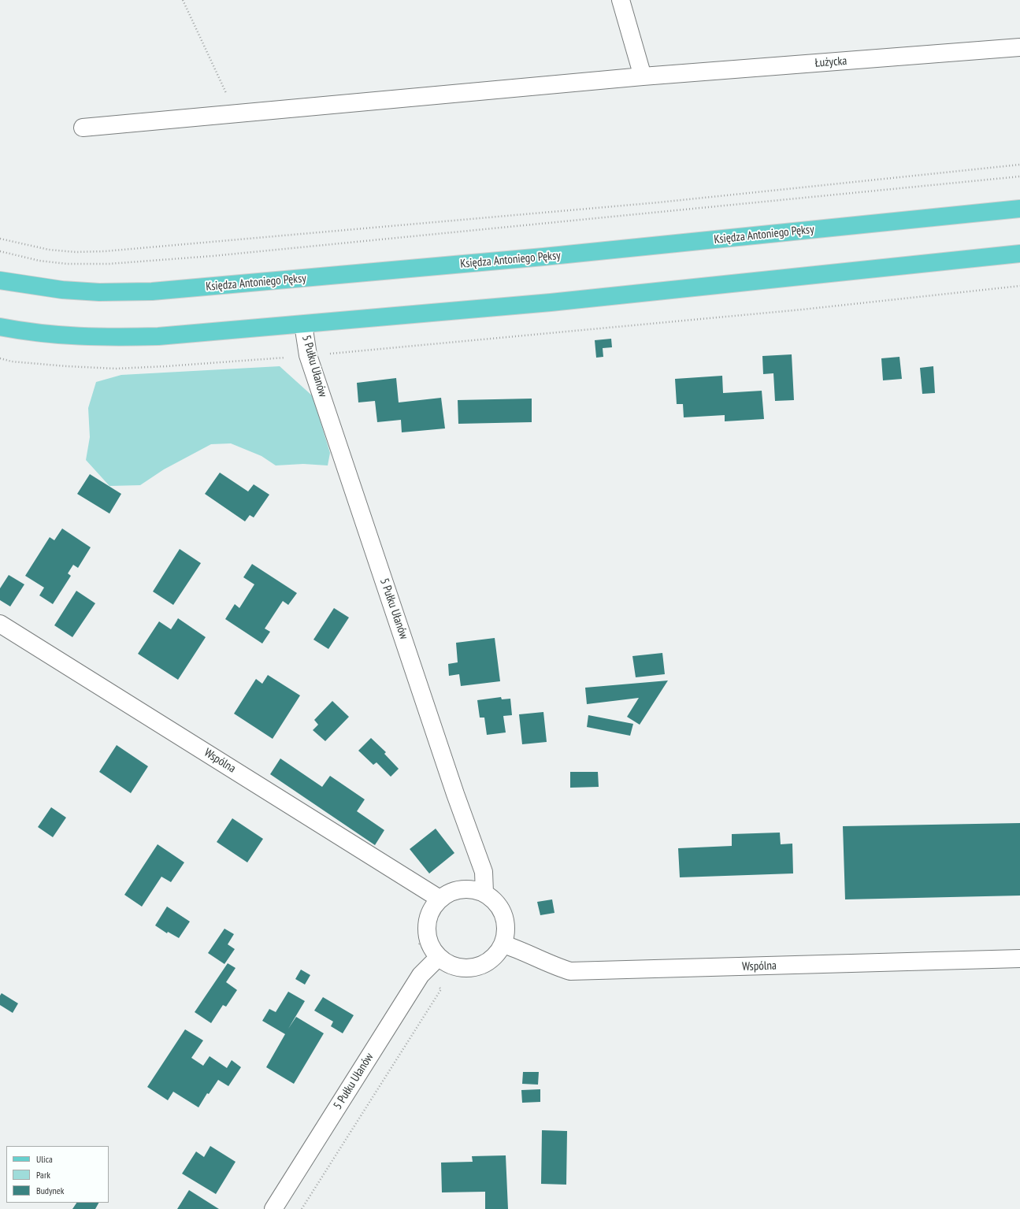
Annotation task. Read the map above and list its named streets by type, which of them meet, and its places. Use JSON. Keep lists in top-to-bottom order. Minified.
{"streets":{"main road":["Księdza Antoniego Pęksy"],"street":["Łużycka","5 Pułku Ułanów","Wspólna"]},"crossings":[["5 Pułku Ułanów","Wspólna"]],"legend":["Ulica","Park","Budynek"]}
